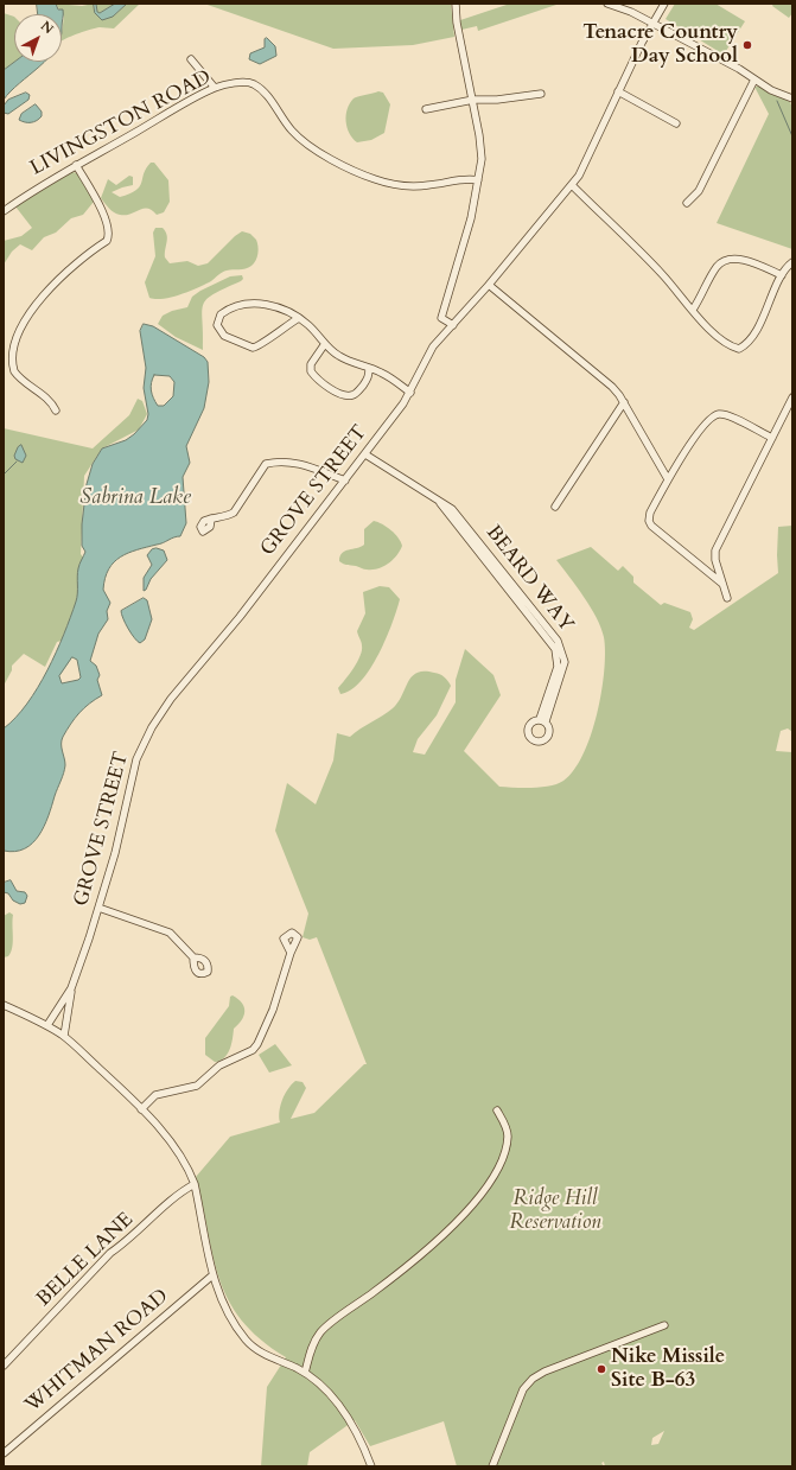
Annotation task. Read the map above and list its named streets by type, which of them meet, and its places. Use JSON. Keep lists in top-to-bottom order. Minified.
{"streets":{"street":["LIVINGSTON ROAD","GROVE STREET","BEARD WAY","BELLE LANE","WHITMAN ROAD"]},"crossings":[["GROVE STREET","BEARD WAY"]],"water":["Sabrina Lake"],"parks":["Ridge Hill Reservation"],"places":["Tenacre Country Day School","Nike Missile Site B-63"],"north":"top right"}
